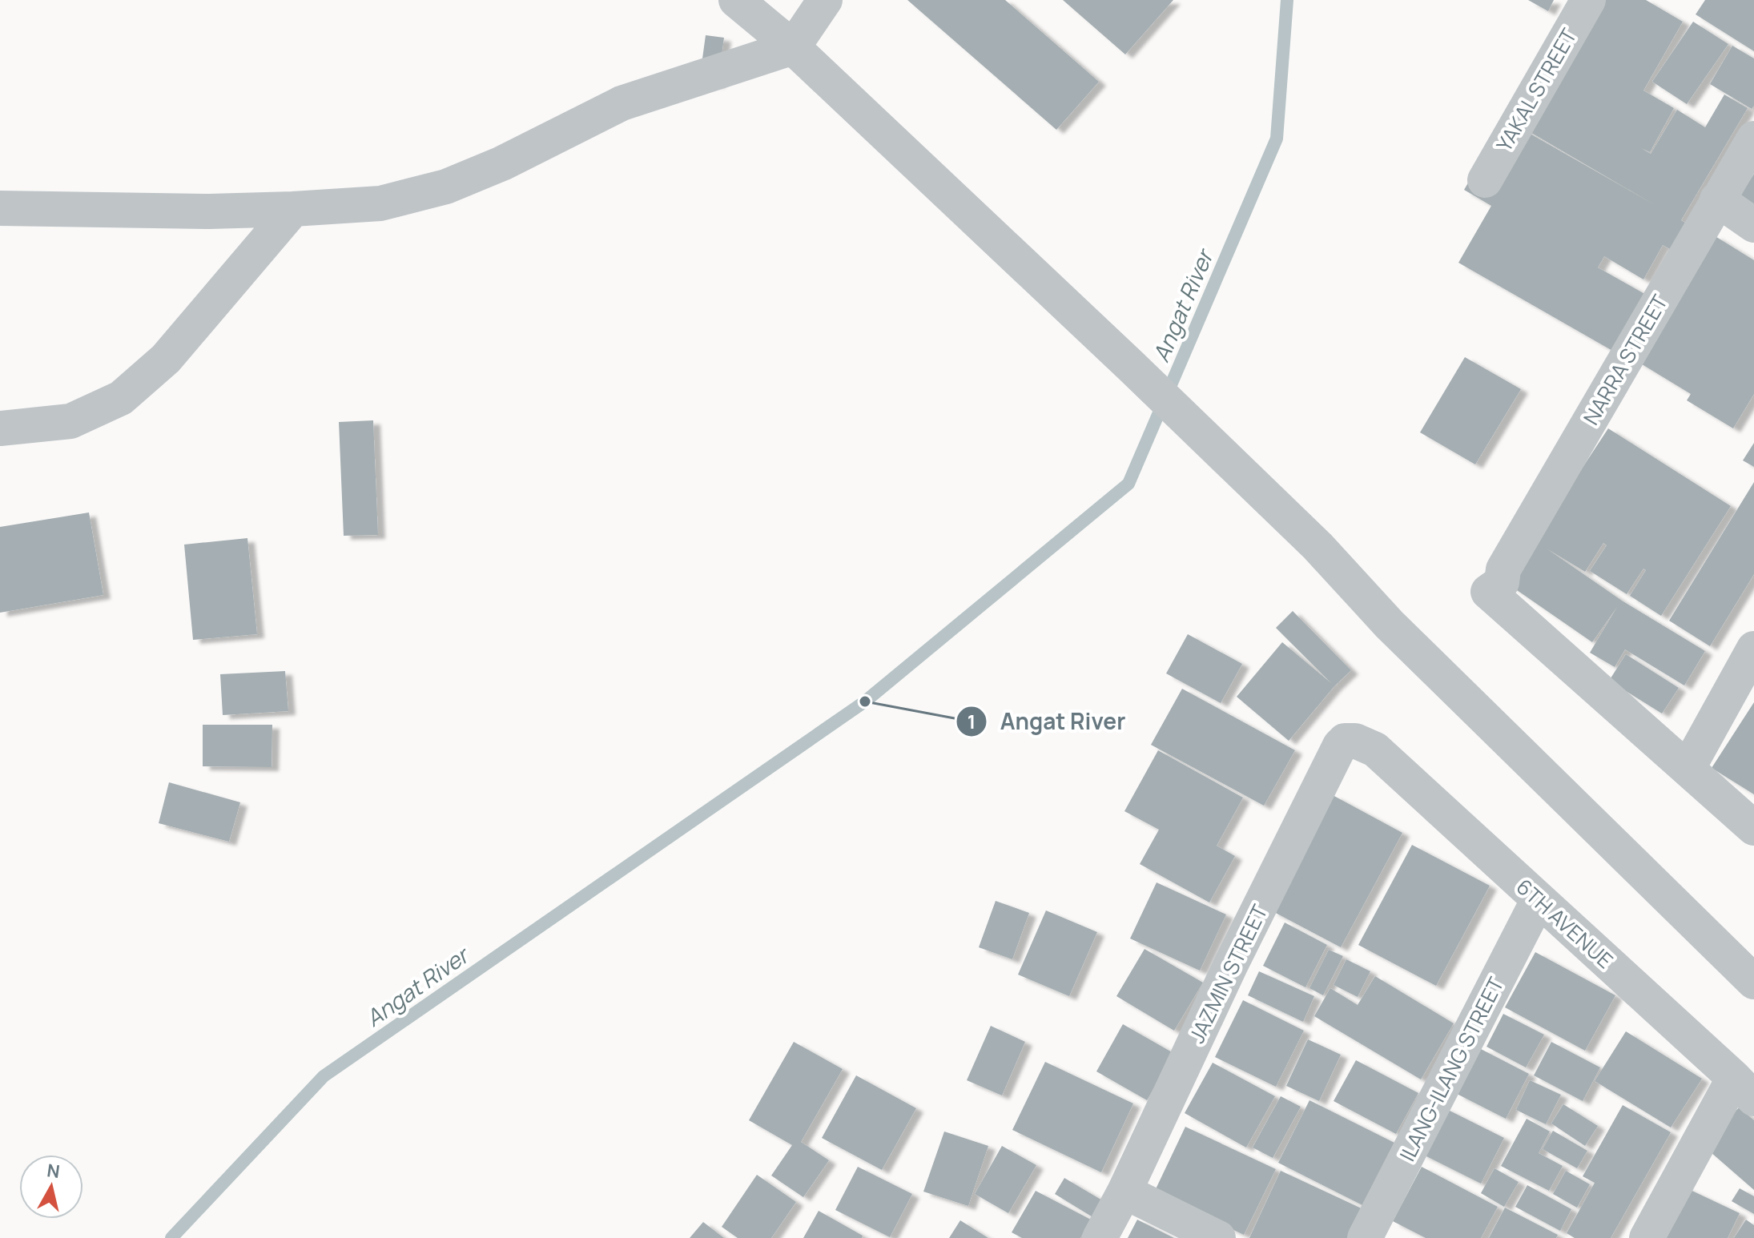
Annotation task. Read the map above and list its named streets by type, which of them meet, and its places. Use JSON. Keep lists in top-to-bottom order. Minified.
{"streets":{"street":["YAKAL STREET","NARRA STREET","6TH AVENUE","JAZMIN STREET","ILANG-ILANG STREET"]},"crossings":[["6TH AVENUE","JAZMIN STREET"],["6TH AVENUE","ILANG-ILANG STREET"]],"water":["Angat River"],"places":["Angat River"],"north":"top"}
